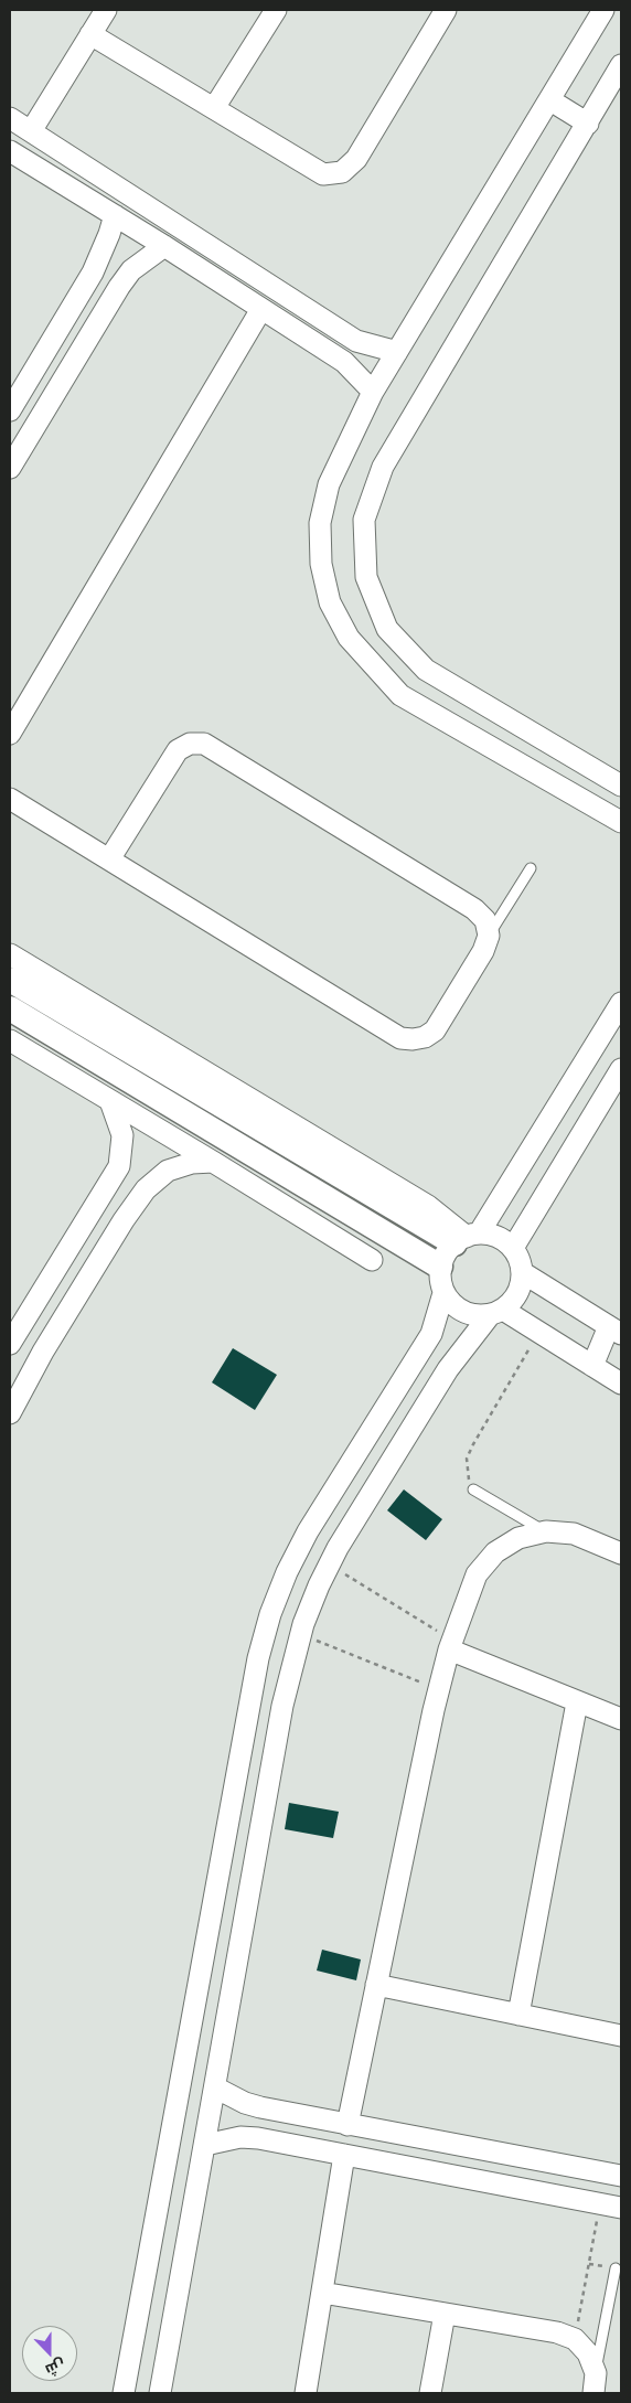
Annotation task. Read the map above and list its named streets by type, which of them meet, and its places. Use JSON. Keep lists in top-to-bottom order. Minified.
{"north":"bottom"}
